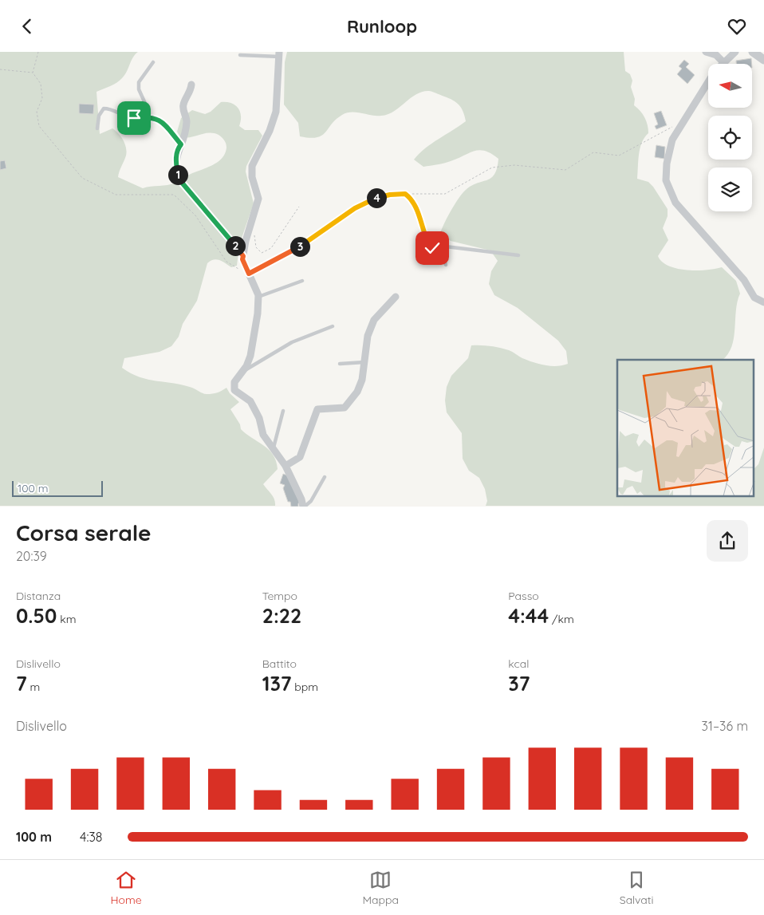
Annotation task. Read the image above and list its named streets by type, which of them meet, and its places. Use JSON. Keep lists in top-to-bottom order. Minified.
{"scale_bar":"100 m","north":"left","page":{"header":"Runloop","pins":["1","4","2","3"],"scale":"100 m","heading":["Corsa serale","20:39"],"stats":[["Distanza","0.50 km"],["Tempo","2:22"],["Passo","4:44 /km"],["Dislivello","7 m"],["Battito","137 bpm"],["kcal","37"]],"chart":["Dislivello","31–36 m"],"list":[{"name":"100 m","note":"4:38"}],"tabs":["Home","Mappa","Salvati"]}}
